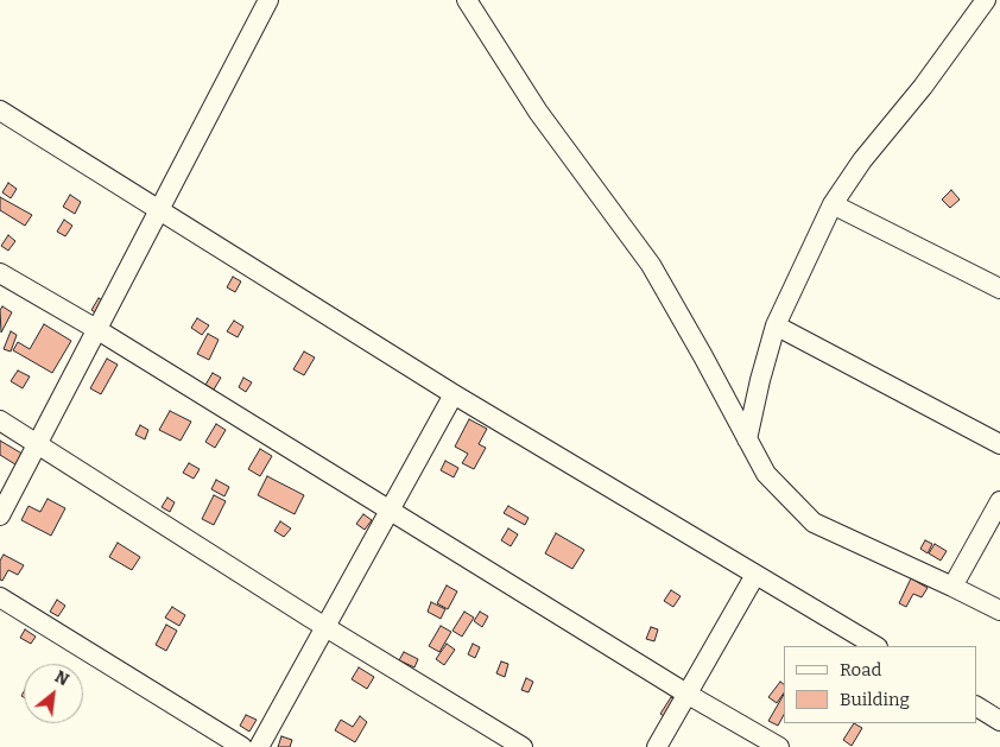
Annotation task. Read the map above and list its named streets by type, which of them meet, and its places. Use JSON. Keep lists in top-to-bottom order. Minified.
{"legend":["Road","Building"],"north":"top right"}
